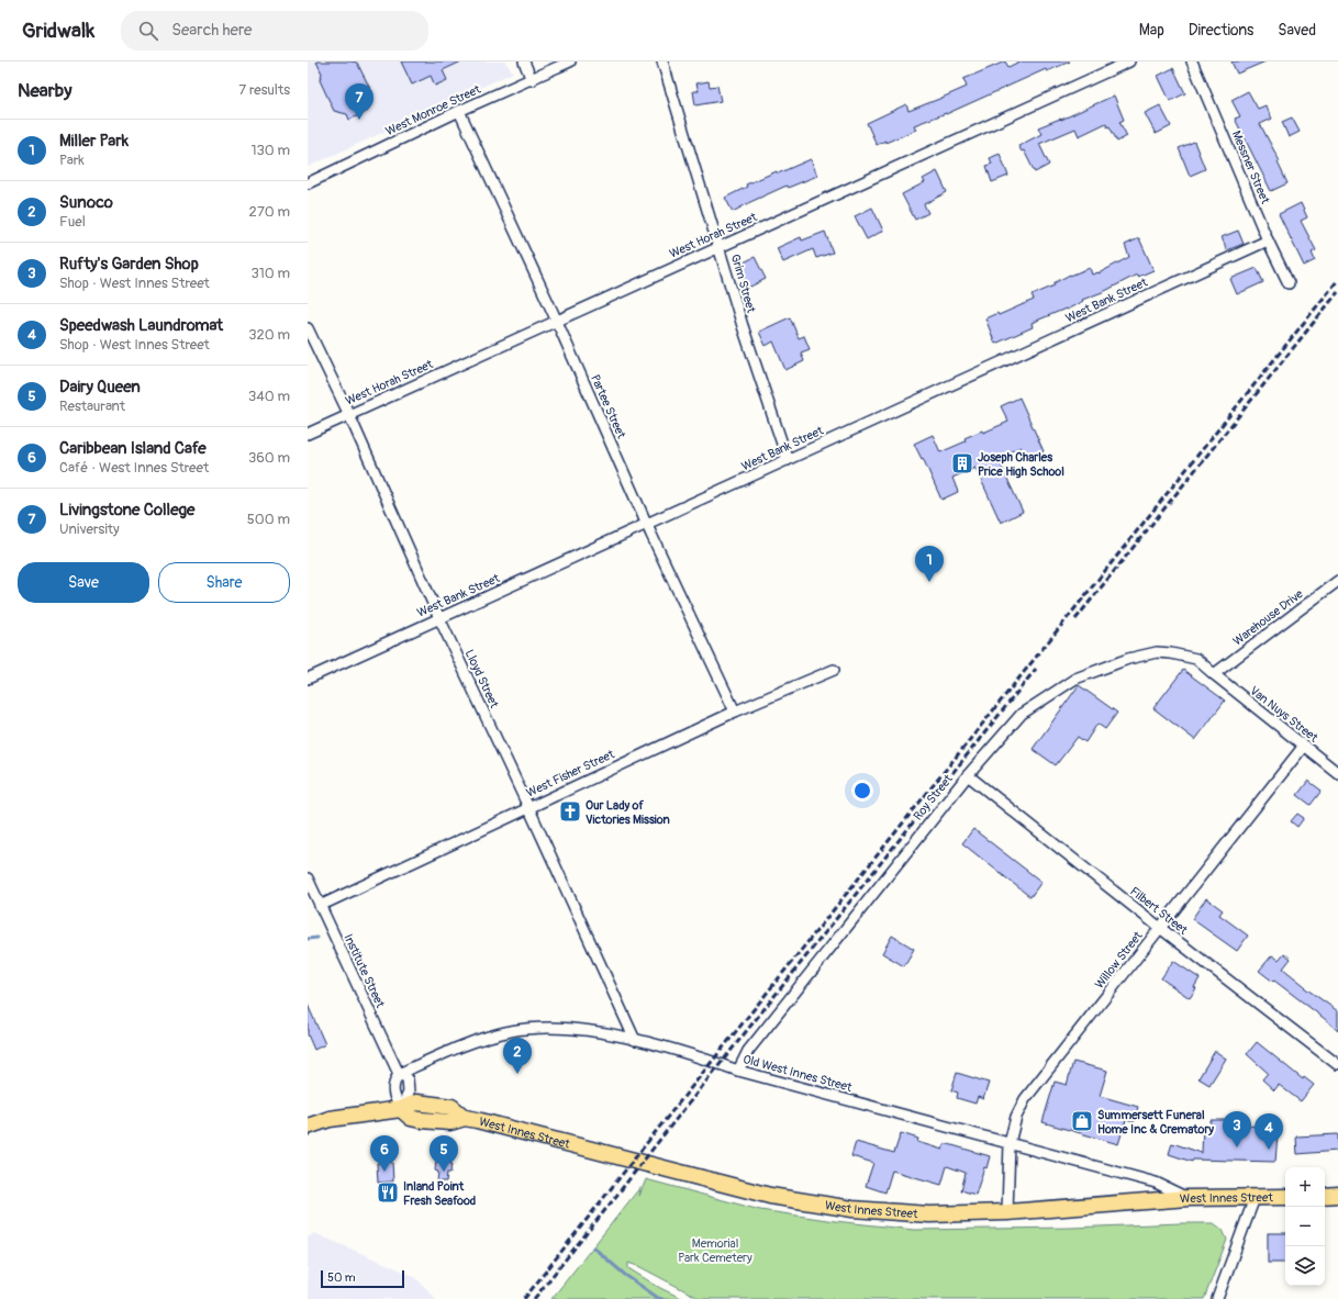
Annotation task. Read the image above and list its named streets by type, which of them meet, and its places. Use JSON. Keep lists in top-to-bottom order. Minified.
{"streets":{"main road":["West Innes Street"],"street":["West Monroe Street","Messner Street","West Horah Street","Grim Street","West Bank Street","Partee Street","Warehouse Drive","Lloyd Street","Van Nuys Street","West Fisher Street","Roy Street","Filbert Street","Willow Street","Institute Street","Old West Innes Street"]},"crossings":[["West Monroe Street","Partee Street"],["Messner Street","West Bank Street"],["West Horah Street","Grim Street"],["West Horah Street","Partee Street"],["West Horah Street","Lloyd Street"],["Grim Street","West Bank Street"],["West Bank Street","Partee Street"],["West Bank Street","Lloyd Street"],["Partee Street","West Fisher Street"],["Warehouse Drive","Van Nuys Street"],["Warehouse Drive","Roy Street"],["Lloyd Street","West Fisher Street"],["Lloyd Street","Old West Innes Street"],["Van Nuys Street","Roy Street"],["Van Nuys Street","Willow Street"],["West Fisher Street","Institute Street"],["Roy Street","Filbert Street"],["Roy Street","Old West Innes Street"],["Filbert Street","Willow Street"],["Willow Street","Old West Innes Street"],["Willow Street","West Innes Street"],["Institute Street","Old West Innes Street"],["Institute Street","West Innes Street"],["Old West Innes Street","West Innes Street"]],"parks":["Memorial Park Cemetery"],"places":{"building":["Joseph Charles Price High School"],"church":["Our Lady of Victories Mission"],"shop":["Summersett Funeral Home Inc & Crematory"],"restaurant":["Inland Point Fresh Seafood"]},"scale_bar":"50 m","page":{"header":"Gridwalk","search":"Search here","nav":["Map","Directions","Saved"],"heading":["Nearby","7 results"],"pins":["7","1","2","3","4","5","6"],"list":[{"mark":"1","name":"Miller Park","note":"Park","value":"130 m"},{"mark":"2","name":"Sunoco","note":"Fuel","value":"270 m"},{"mark":"3","name":"Rufty's Garden Shop","note":"Shop · West Innes Street","value":"310 m"},{"mark":"4","name":"Speedwash Laundromat","note":"Shop · West Innes Street","value":"320 m"},{"mark":"5","name":"Dairy Queen","note":"Restaurant","value":"340 m"},{"mark":"6","name":"Caribbean Island Cafe","note":"Café · West Innes Street","value":"360 m"},{"mark":"7","name":"Livingstone College","note":"University","value":"500 m"}],"buttons":["Save","Share"],"map_buttons":["+","−"],"scale":"50 m"}}
